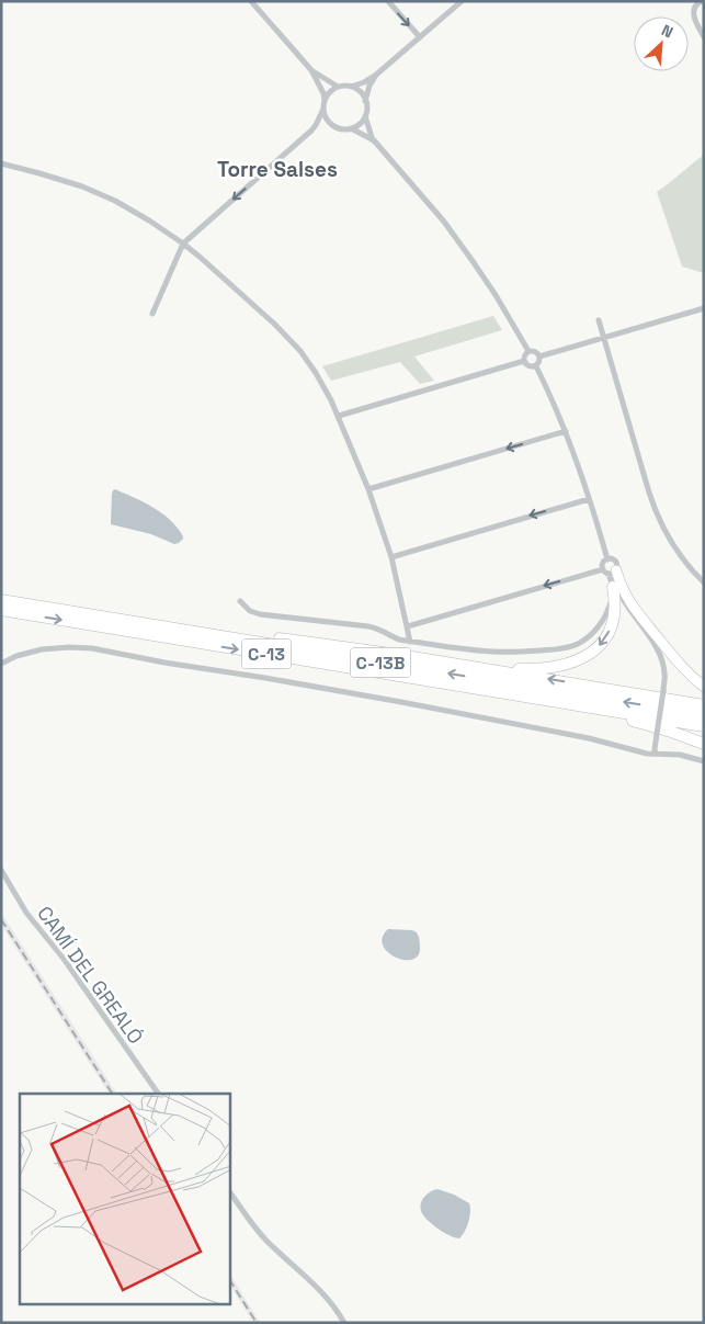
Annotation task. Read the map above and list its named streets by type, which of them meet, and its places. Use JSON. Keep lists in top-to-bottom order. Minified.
{"streets":{"highway":["C-13","C-13B"],"street":["CAMÍ DEL GREALÓ"]},"crossings":[["C-13","C-13B"]],"districts":["Torre Salses"],"north":"top right"}
